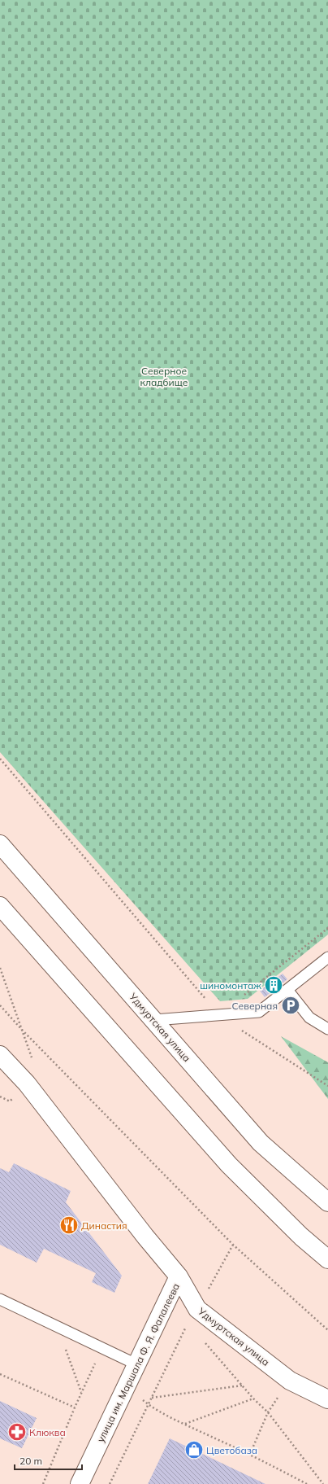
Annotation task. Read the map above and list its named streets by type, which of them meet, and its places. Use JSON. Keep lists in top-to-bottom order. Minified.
{"streets":{"main road":["Удмуртская улица","улица им. Маршала Ф. Я. Фалалеева"]},"crossings":[["Удмуртская улица","улица им. Маршала Ф. Я. Фалалеева"]],"parks":["Северное кладбище"],"places":{"building":["шиномонтаж"],"parking":["Северная"],"restaurant":["Династия"],"pharmacy":["Клюква"],"shop":["Цветобаза"]},"scale_bar":"20 m"}
